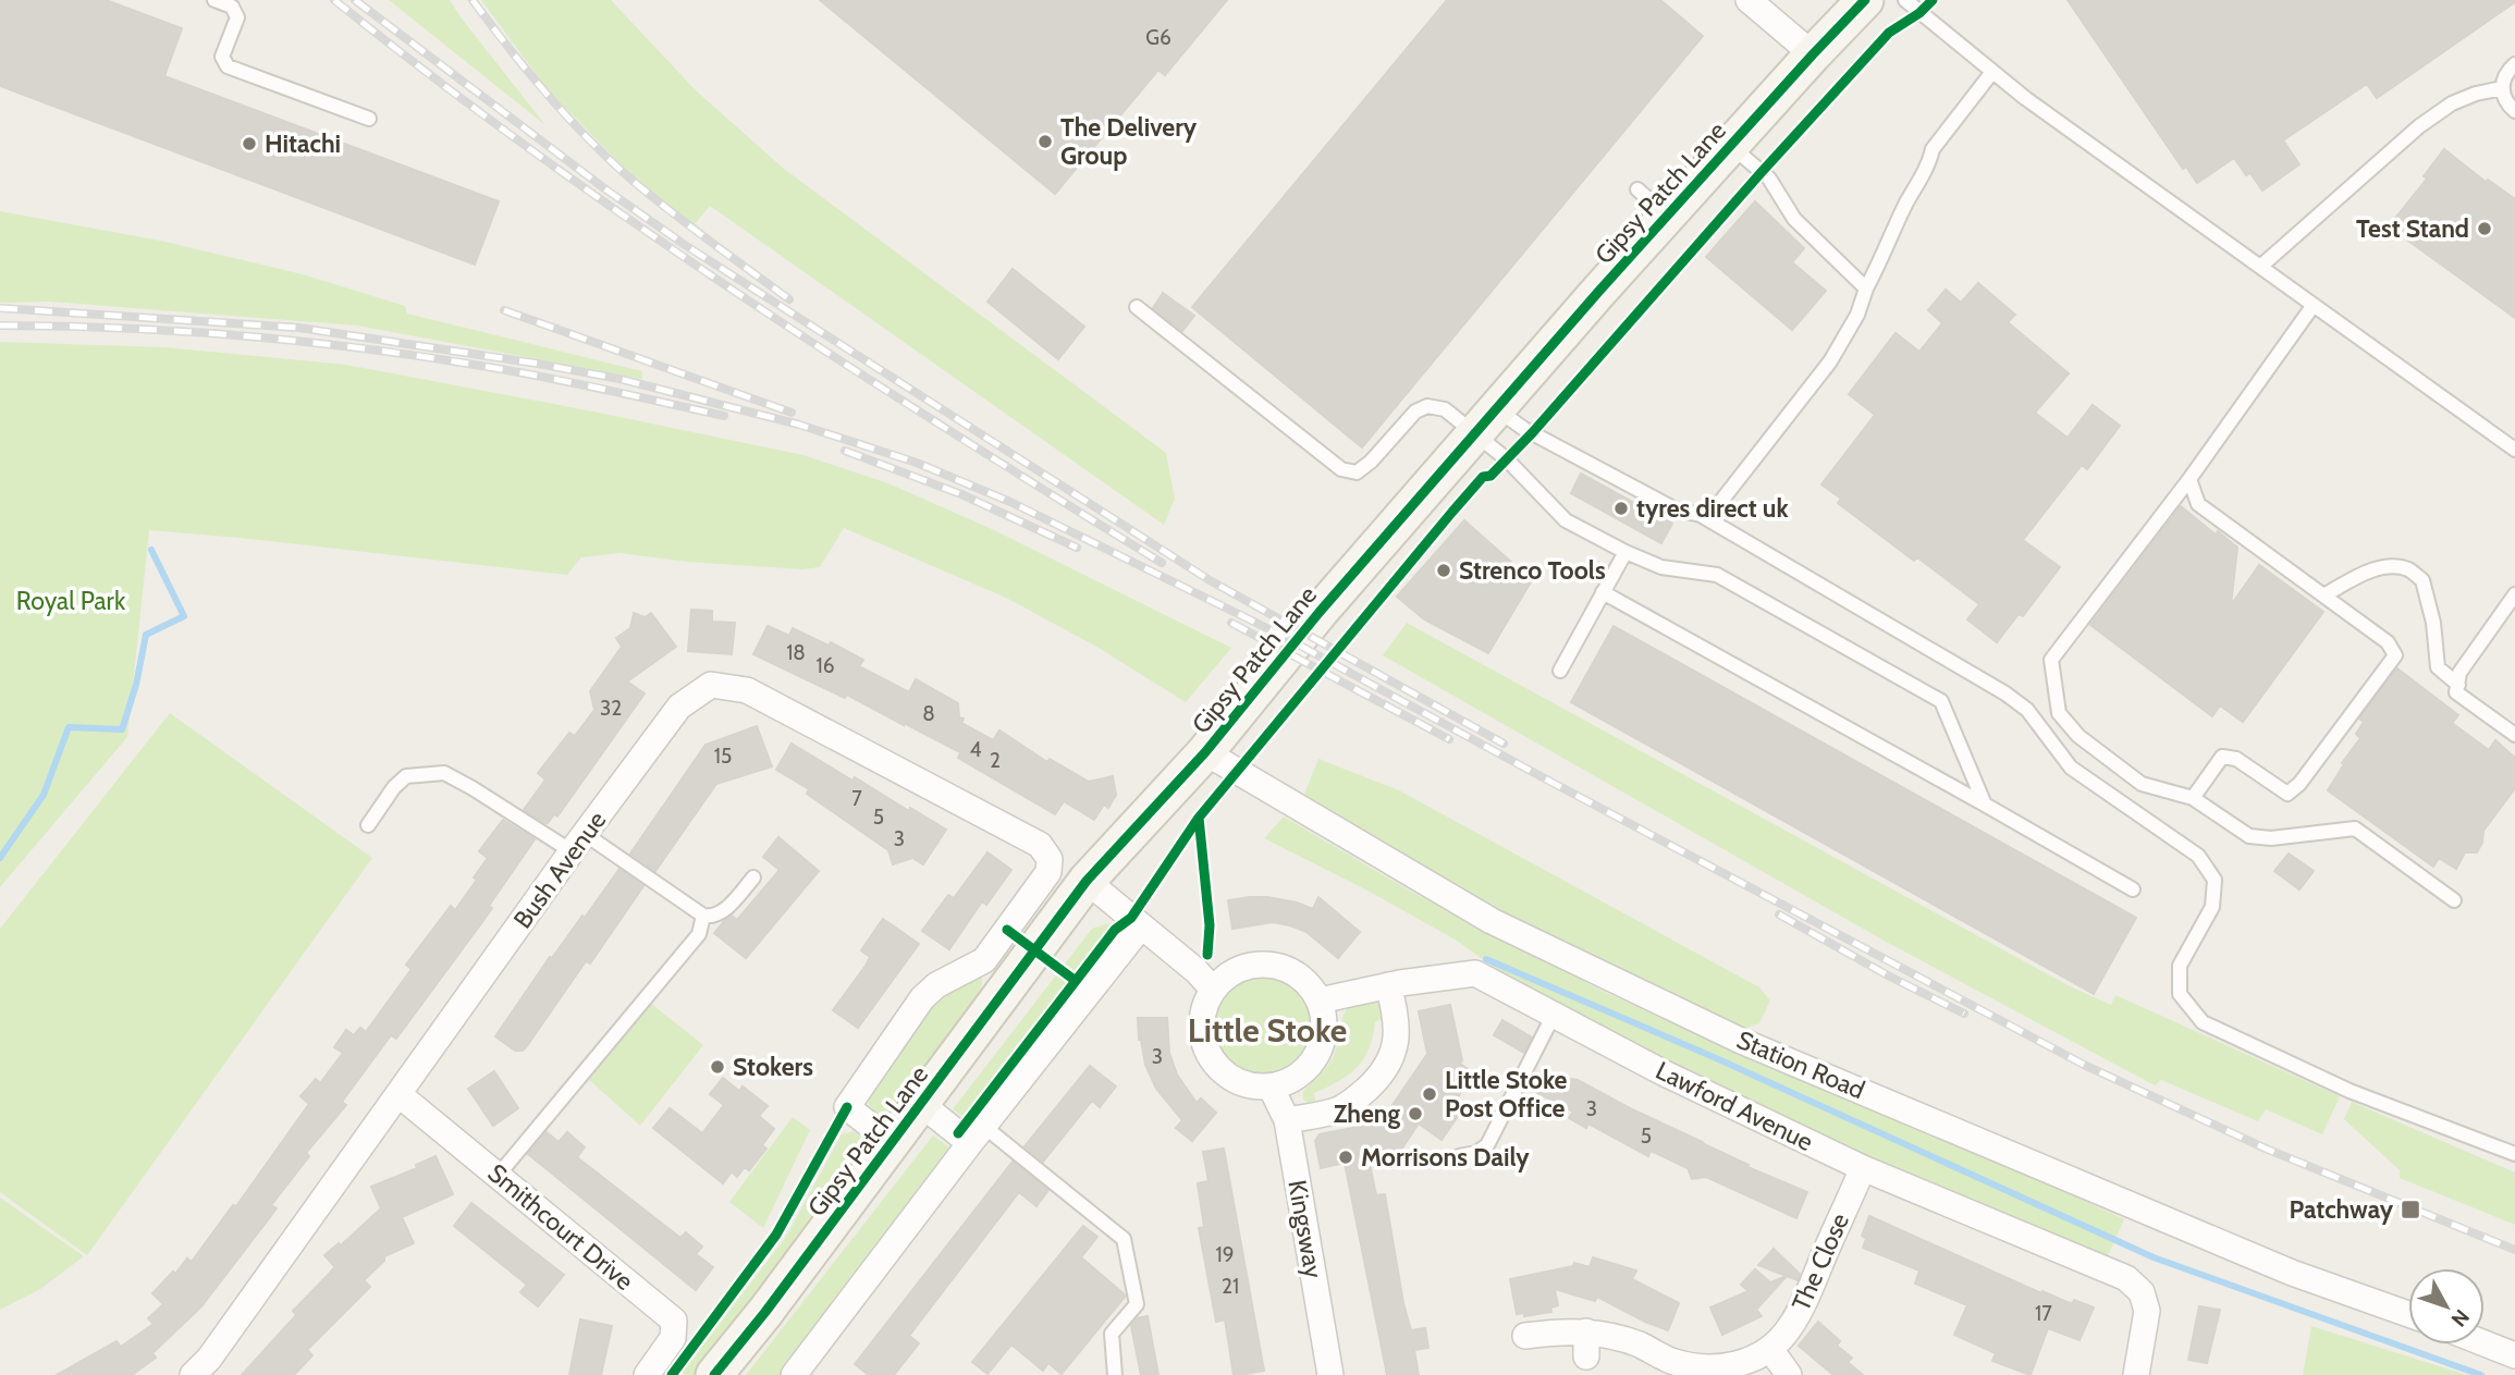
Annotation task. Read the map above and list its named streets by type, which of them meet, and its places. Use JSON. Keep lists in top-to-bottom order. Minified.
{"streets":{"main road":["Gipsy Patch Lane"],"street":["Bush Avenue","Station Road","Lawford Avenue","Smithcourt Drive","Kingsway","The Close"]},"crossings":[["Gipsy Patch Lane","Bush Avenue"],["Gipsy Patch Lane","Station Road"],["Bush Avenue","Smithcourt Drive"],["Lawford Avenue","Kingsway"],["Lawford Avenue","The Close"]],"districts":["Little Stoke"],"parks":["Royal Park"],"places":{"other":["The Delivery Group","Hitachi","Test Stand","tyres direct uk","Strenco Tools","Stokers","Little Stoke Post Office","Zheng","Morrisons Daily"],"transit":["Patchway"]},"house_numbers":["G6","18","16","32","8","4","15","2","7","5","3","3","3","5","19","21","17"],"north":"bottom right"}
